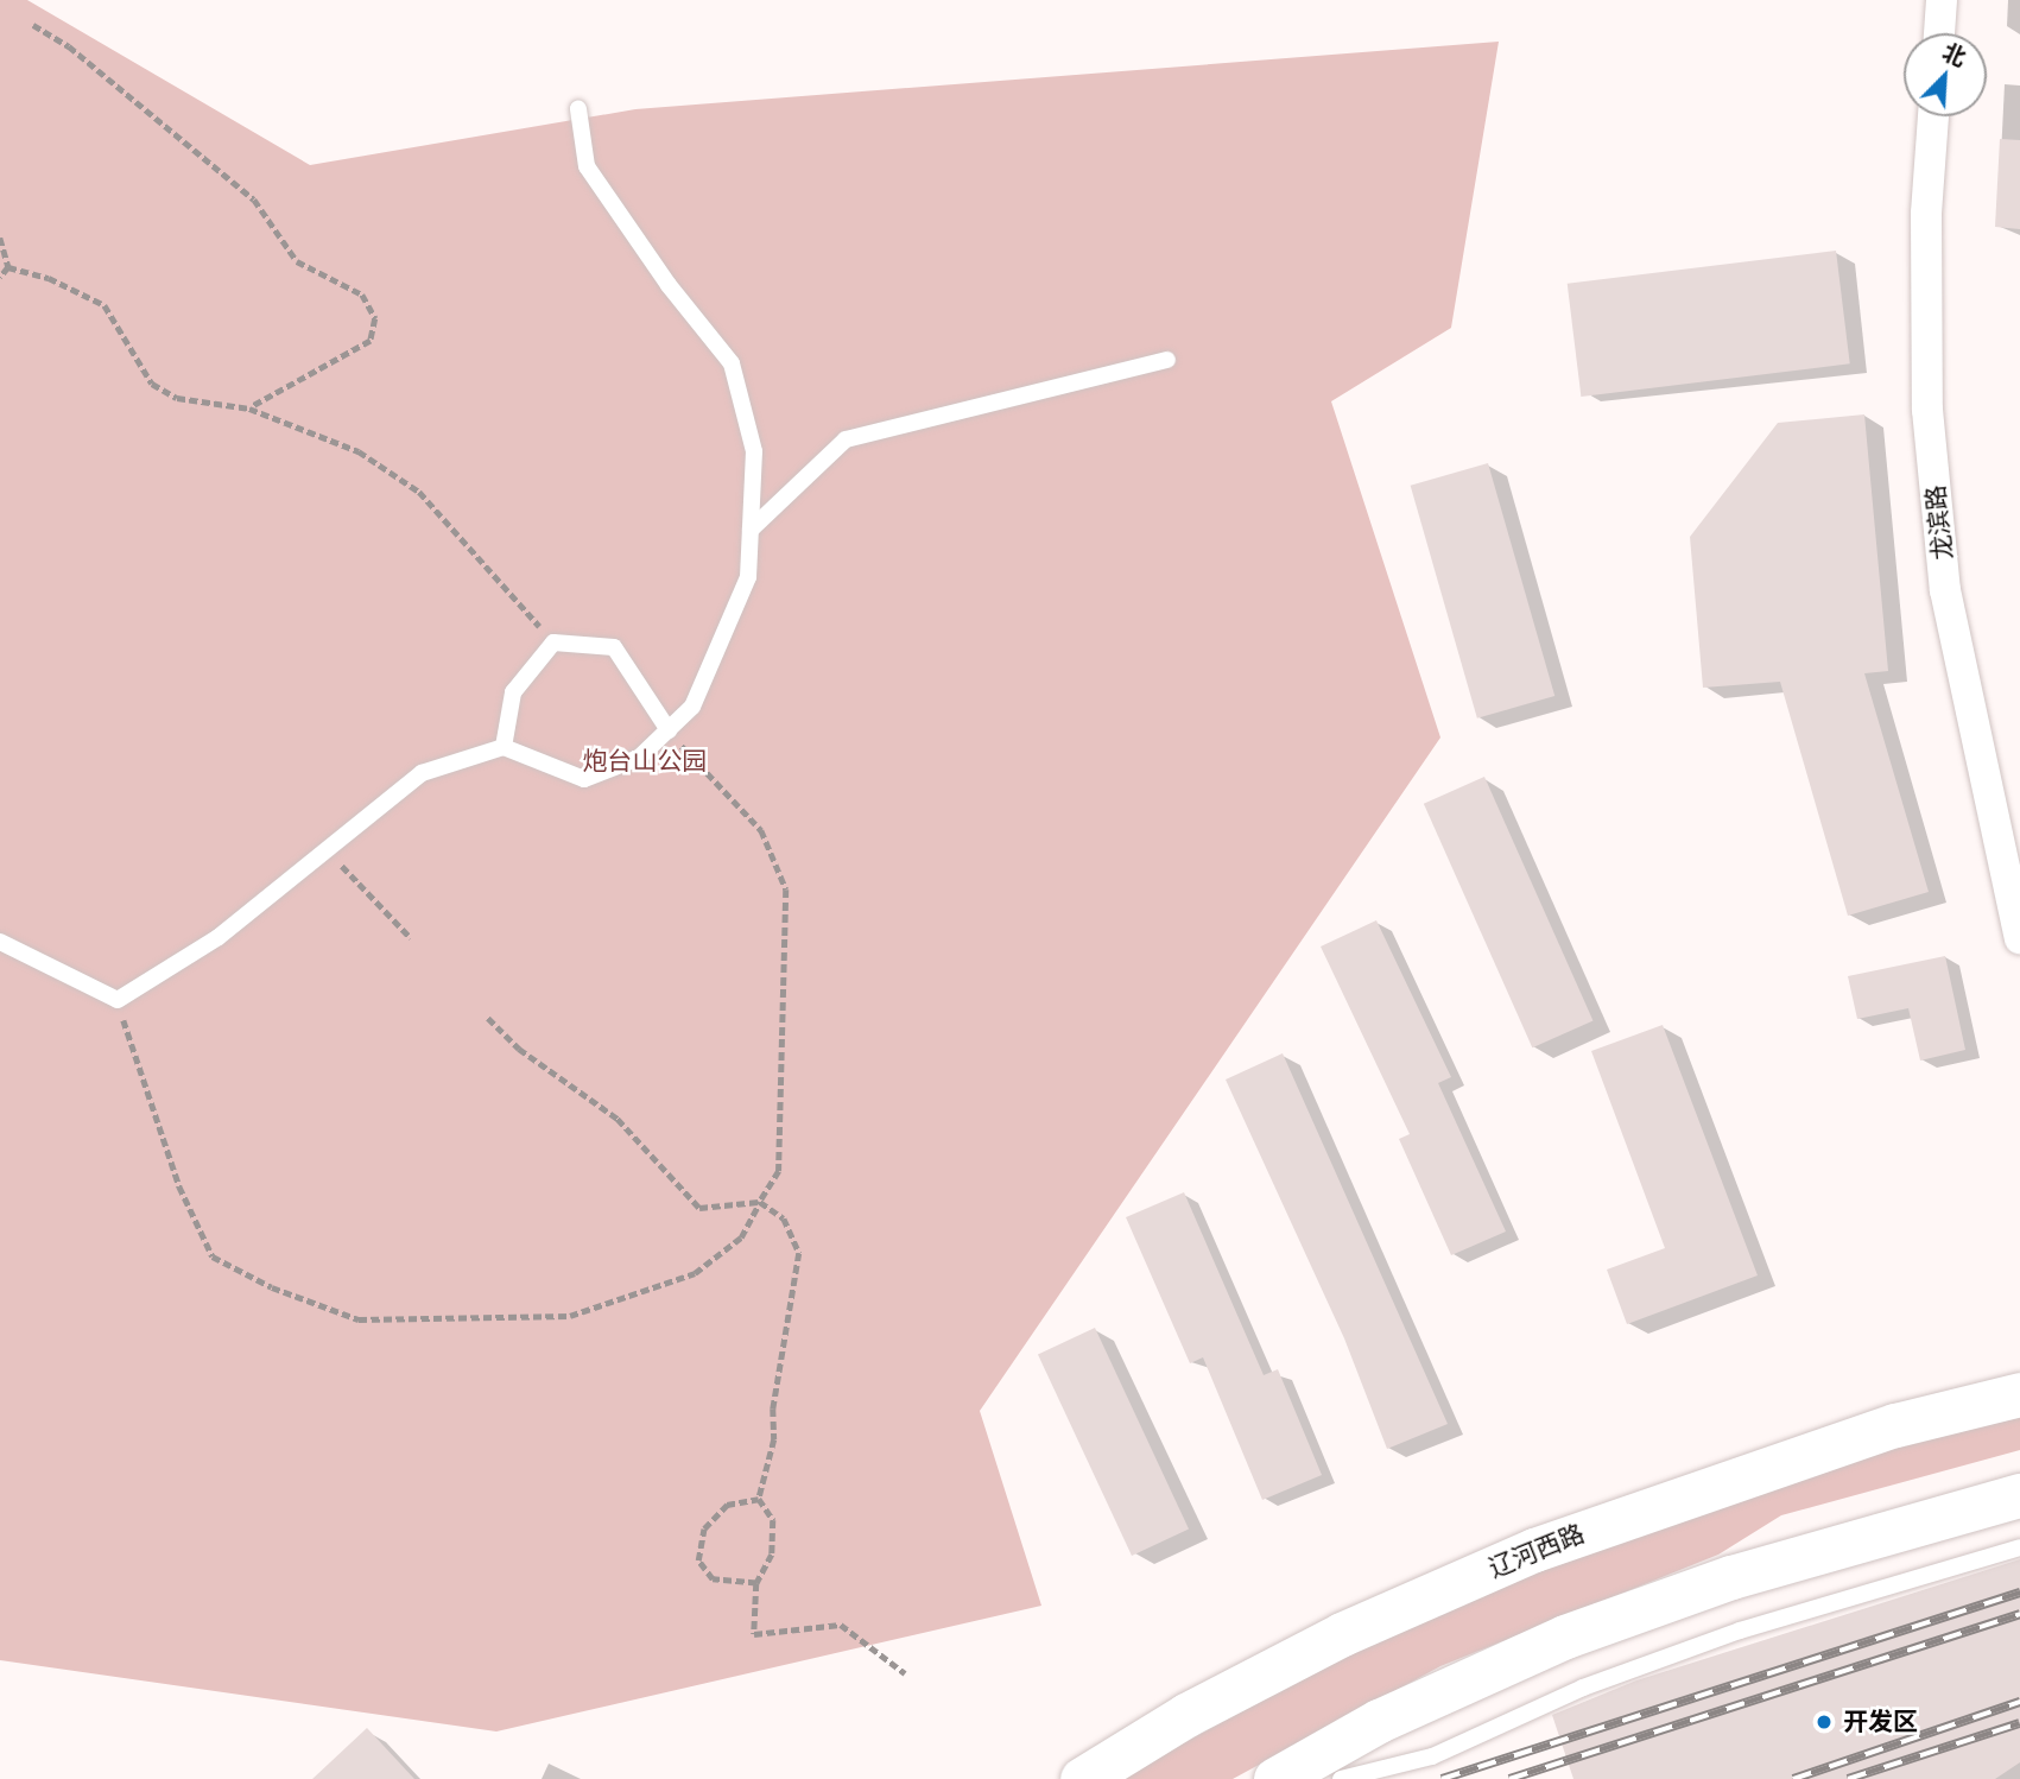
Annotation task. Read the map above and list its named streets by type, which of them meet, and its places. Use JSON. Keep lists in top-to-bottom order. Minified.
{"streets":{"main road":["辽河西路"],"street":["龙滨路"]},"parks":["炮台山公园"],"places":["开发区"],"north":"top right"}
